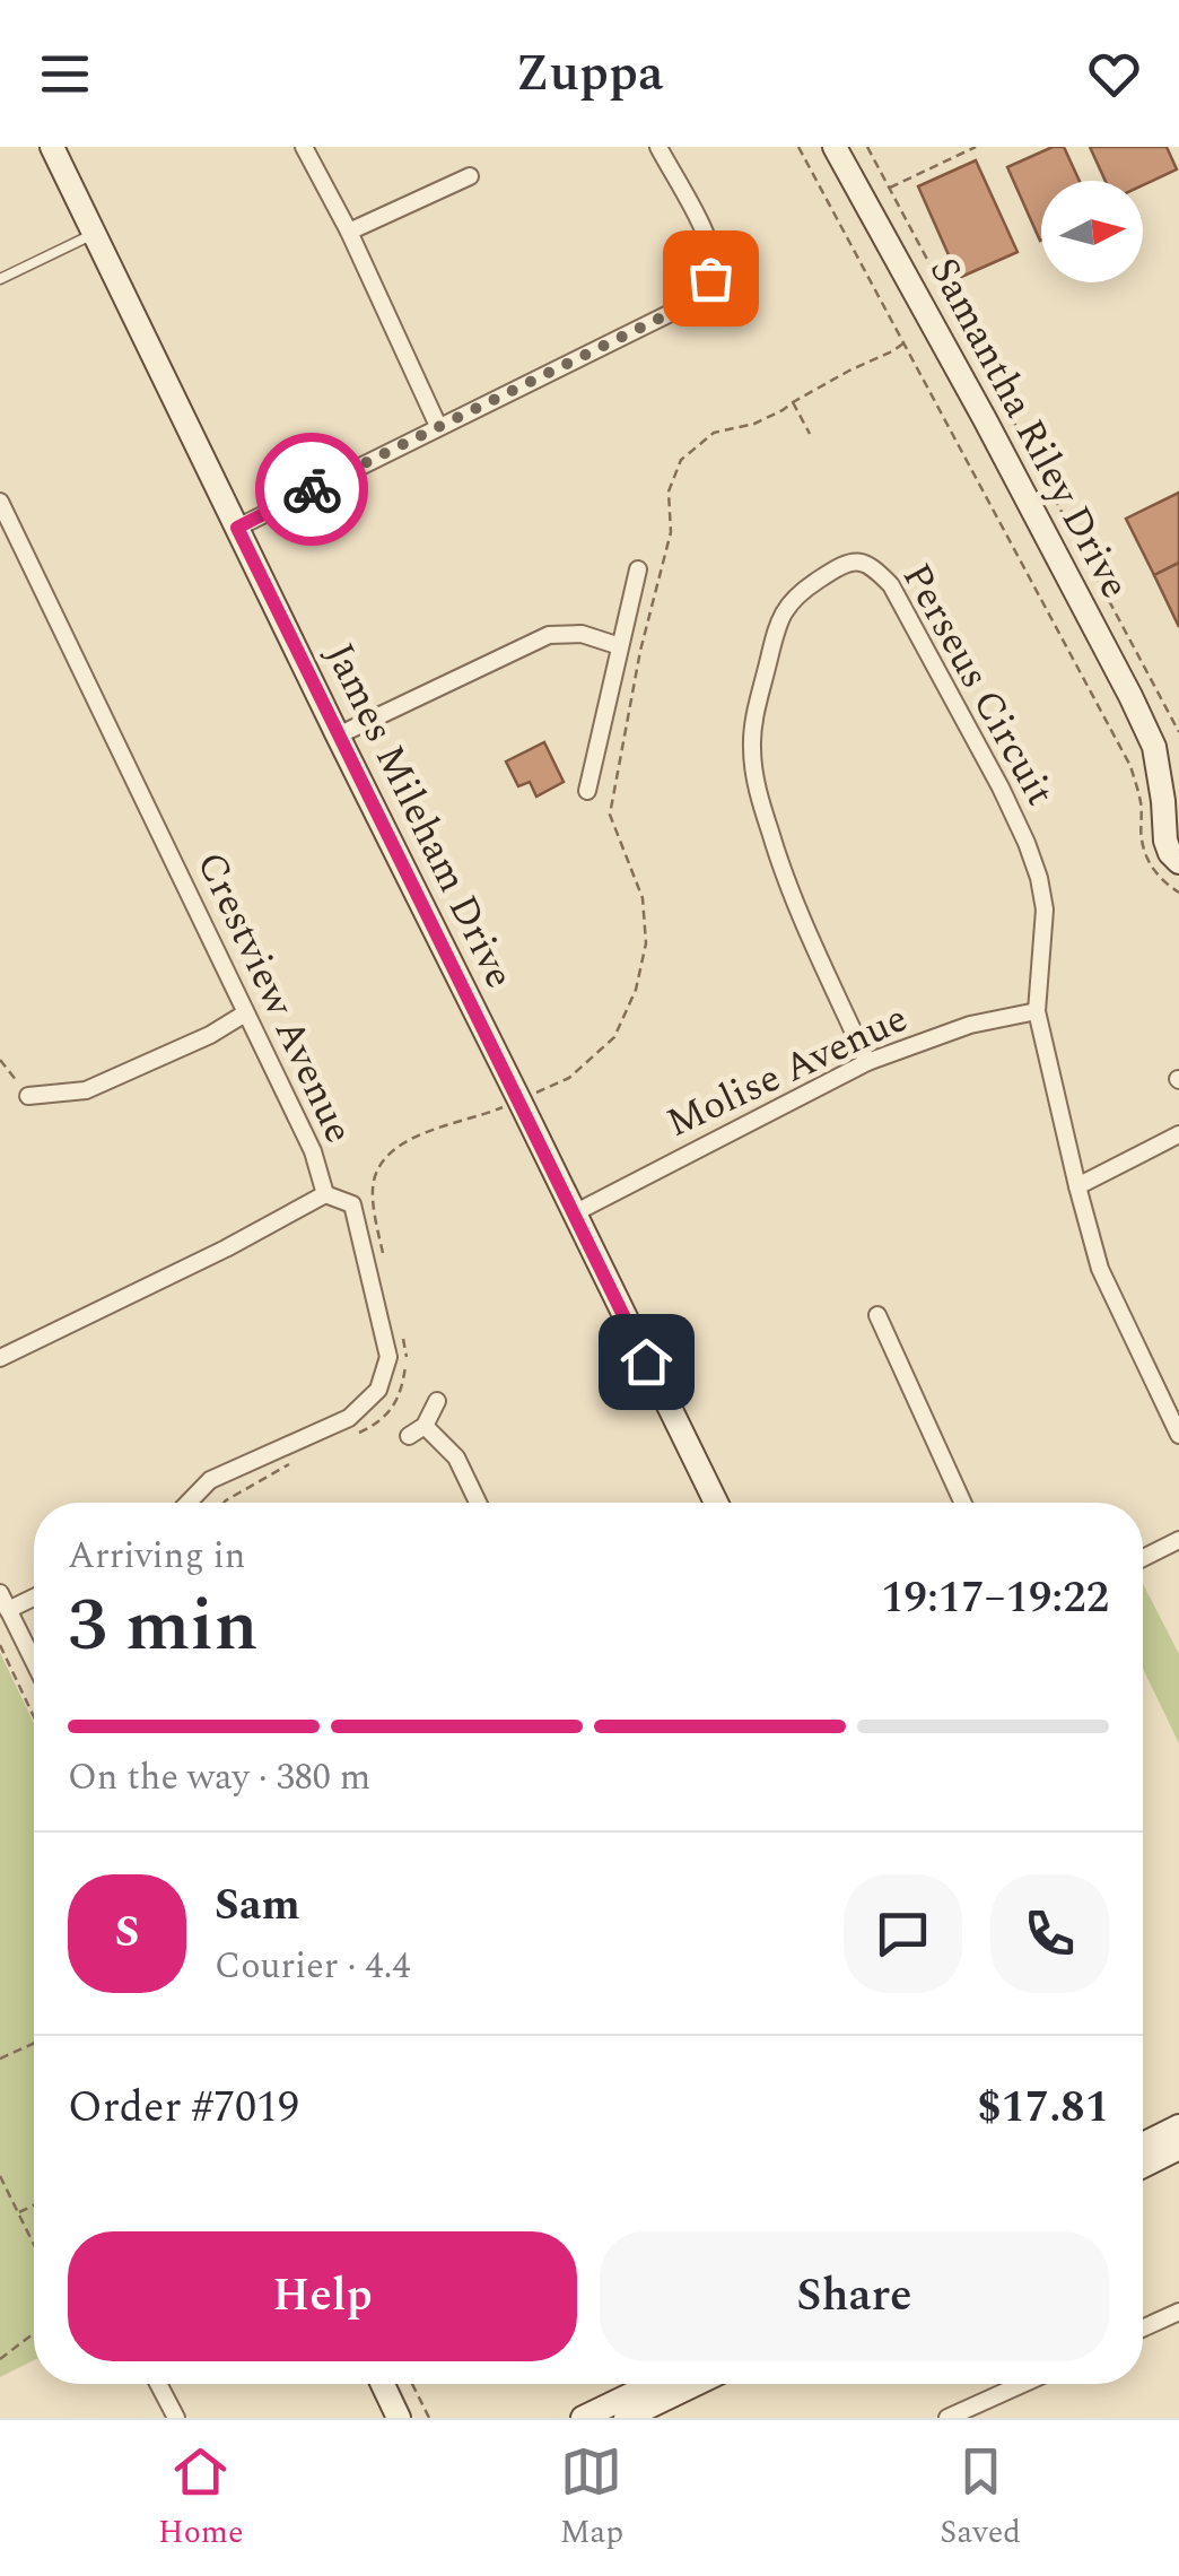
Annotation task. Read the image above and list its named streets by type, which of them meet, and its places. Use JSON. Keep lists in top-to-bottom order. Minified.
{"streets":{"street":["Samantha Riley Drive","Perseus Circuit","James Mileham Drive","Crestview Avenue","Molise Avenue"]},"crossings":[["Perseus Circuit","Molise Avenue"],["James Mileham Drive","Molise Avenue"]],"north":"right","page":{"header":"Zuppa","heading":["3 min","Arriving in","19:17–19:22"],"panel":["Sam","Courier · 4.4","Order #7019","$17.81"],"bar":"On the way · 380 m","round":"S","buttons":["Help","Share"],"tabs":["Home","Map","Saved"]}}
